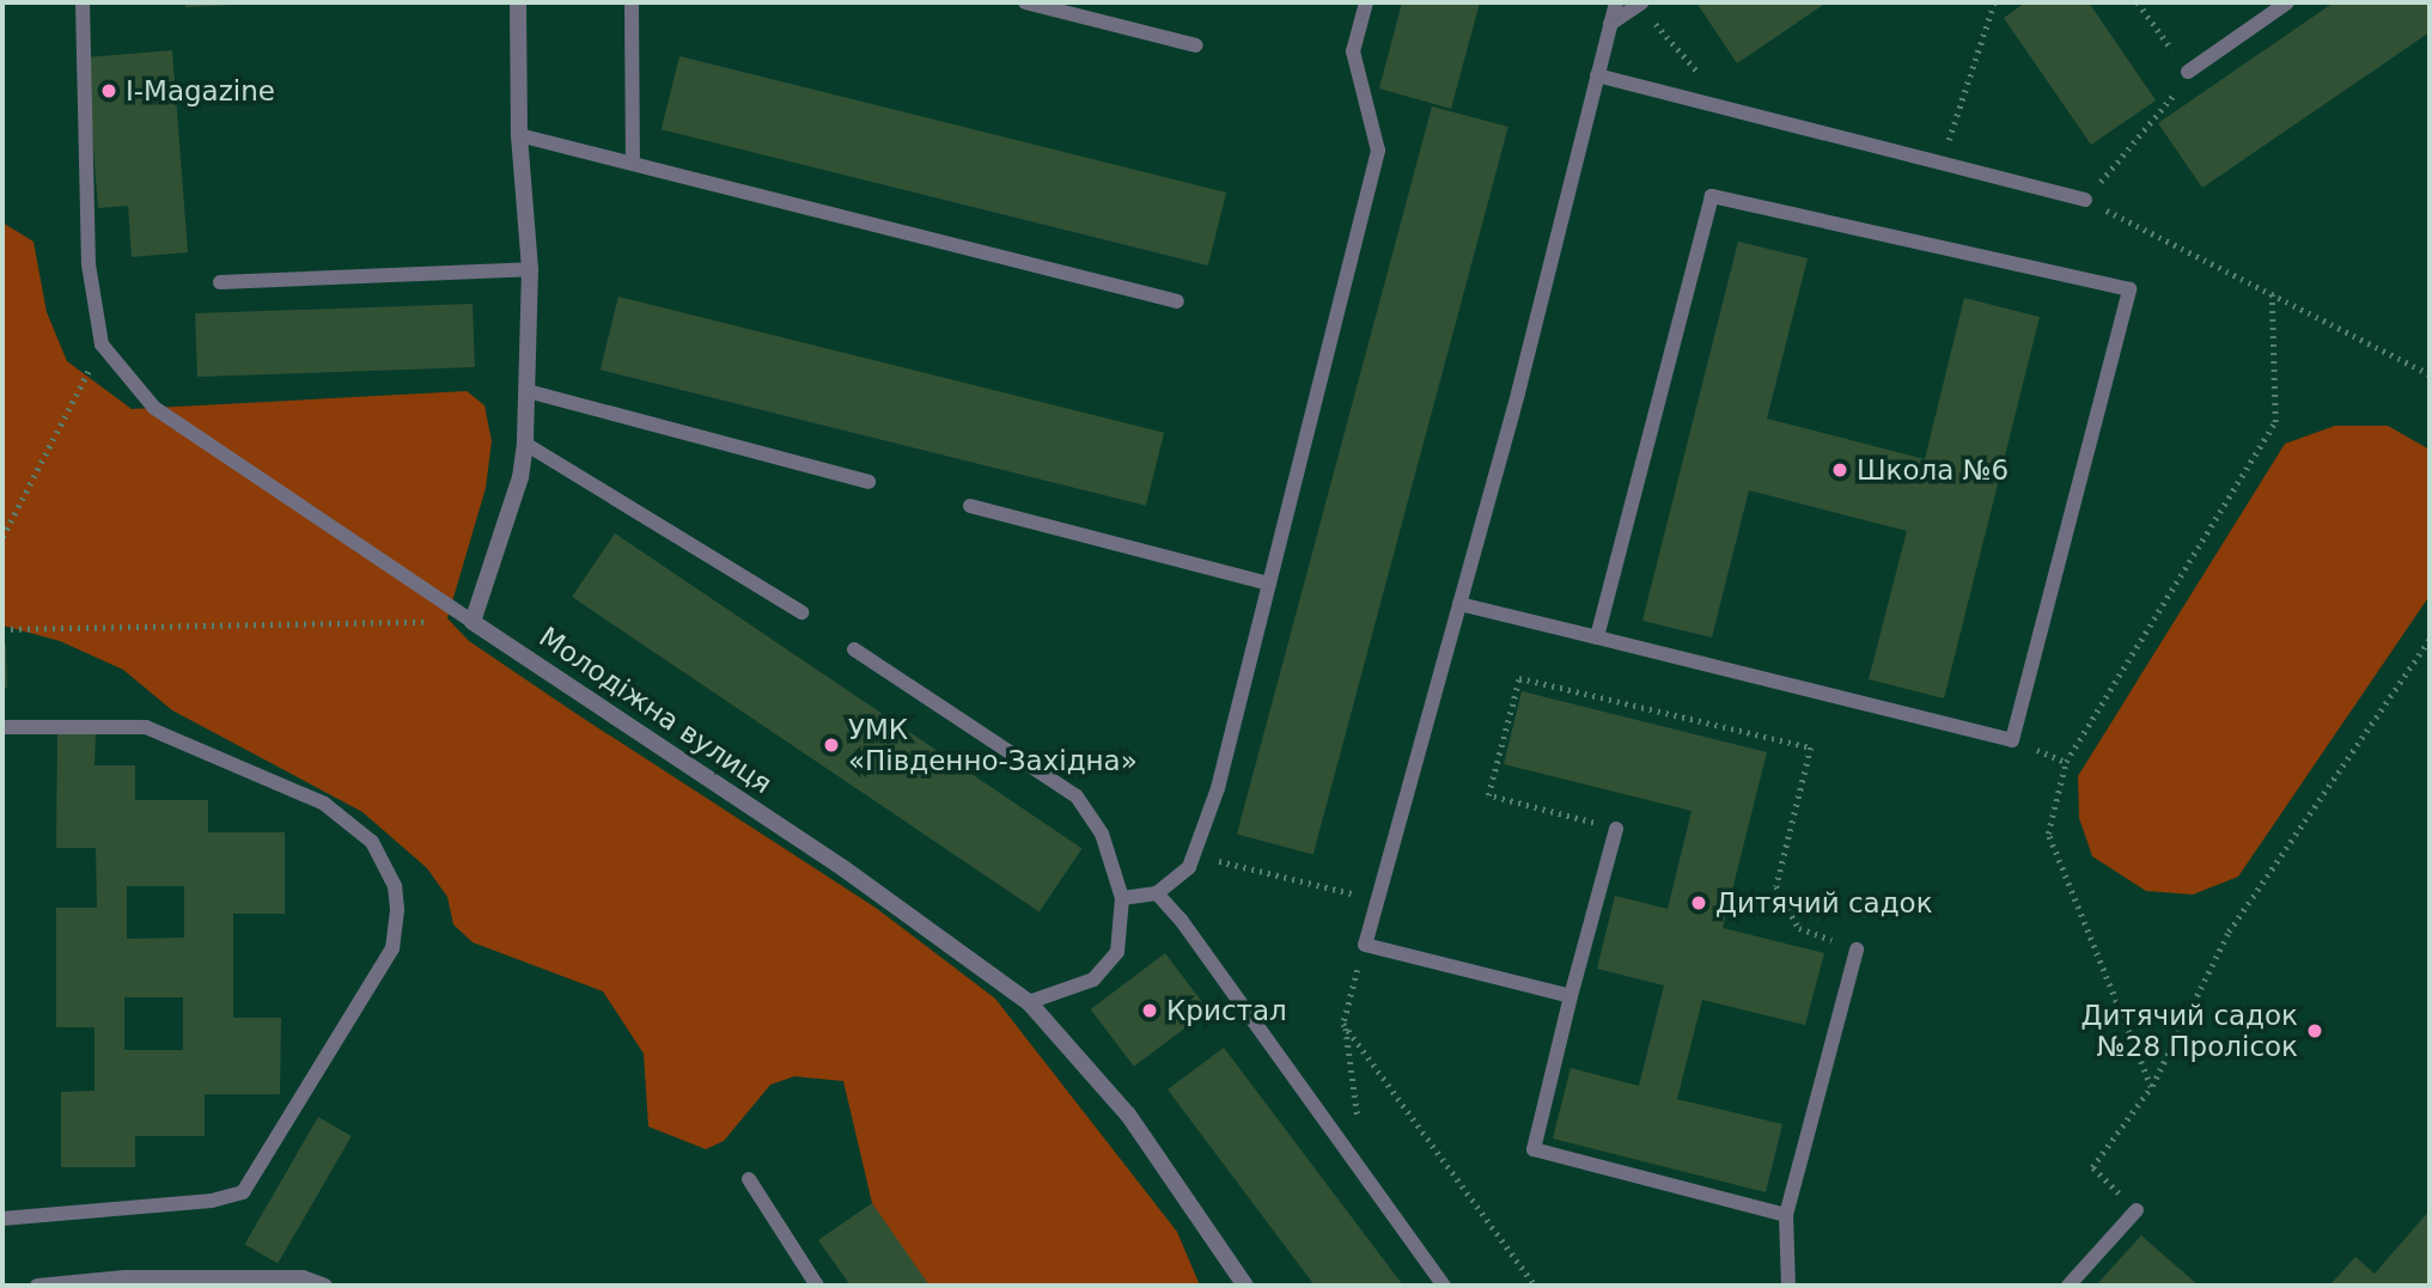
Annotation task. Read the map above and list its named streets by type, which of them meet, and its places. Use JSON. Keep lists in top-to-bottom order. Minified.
{"streets":{"street":["Молодіжна вулиця"]},"places":["I-Magazine","Школа №6","УМК «Південно-Західна»","Дитячий садок","Кристал","Дитячий садок №28 Пролісок"]}
